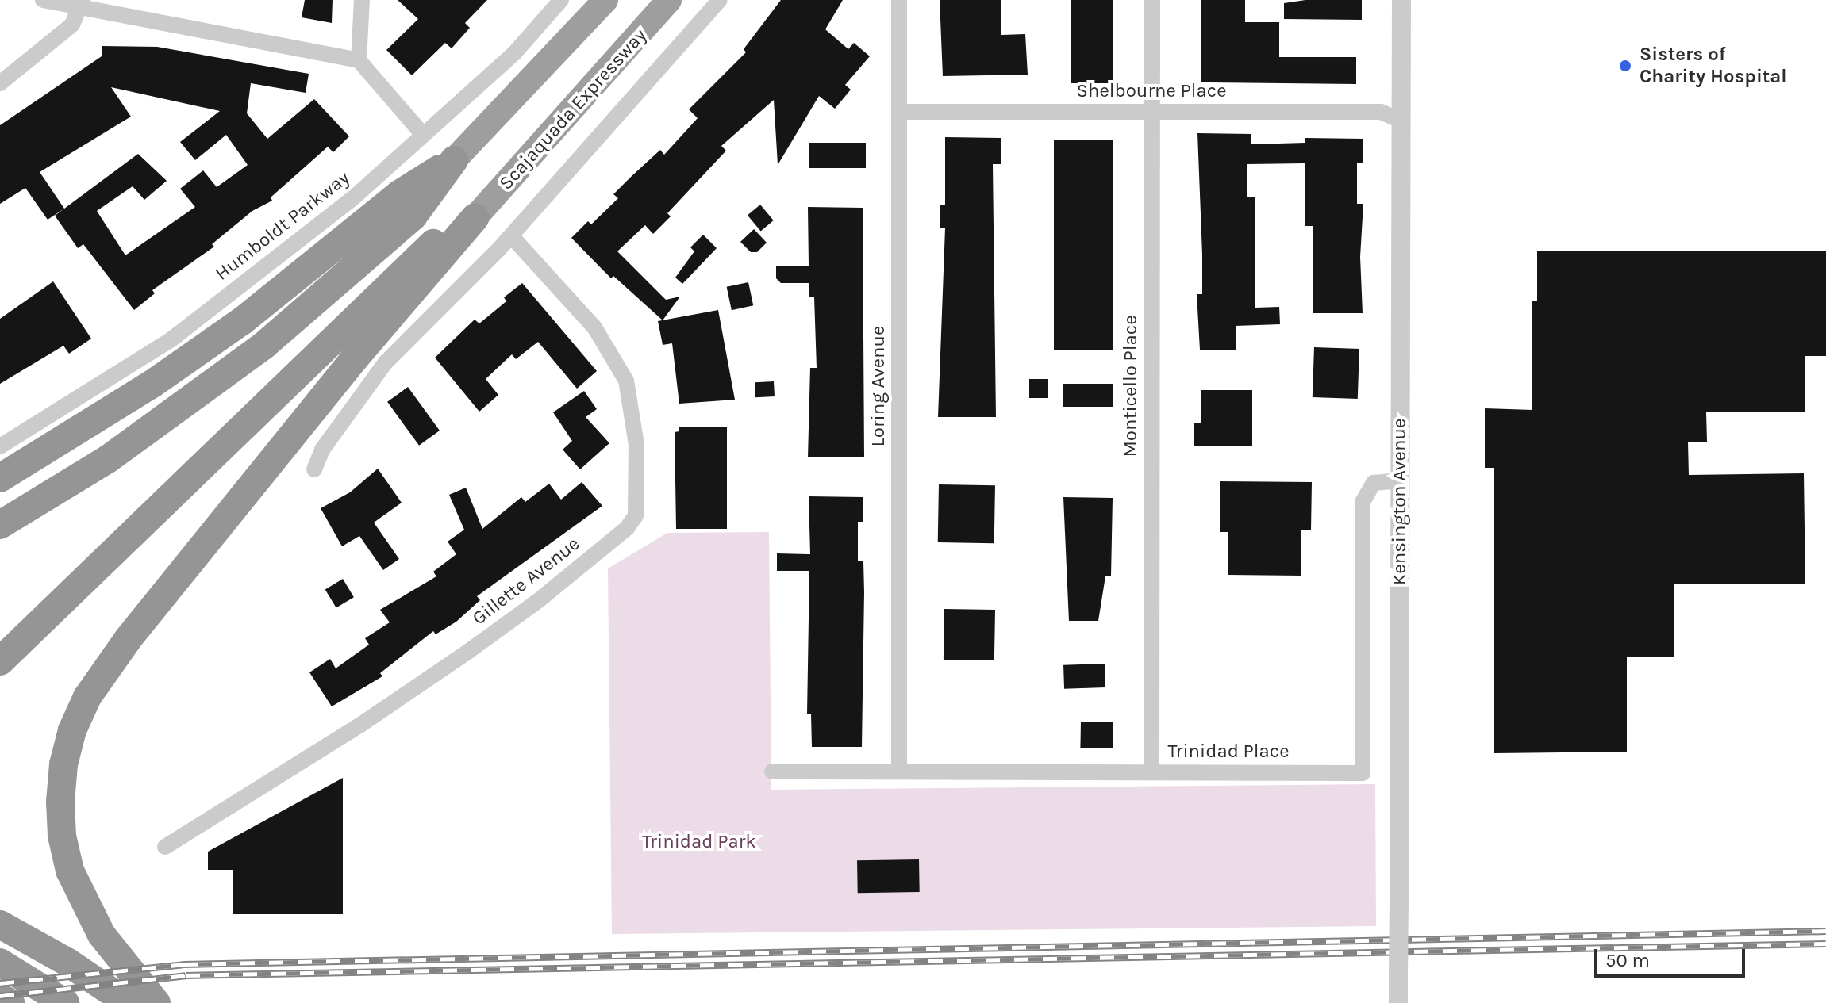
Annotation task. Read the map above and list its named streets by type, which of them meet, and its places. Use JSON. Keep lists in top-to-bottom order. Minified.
{"streets":{"highway":["Scajaquada Expressway"],"street":["Shelbourne Place","Humboldt Parkway","Loring Avenue","Monticello Place","Kensington Avenue","Gillette Avenue","Trinidad Place"]},"crossings":[["Shelbourne Place","Loring Avenue"],["Shelbourne Place","Monticello Place"],["Shelbourne Place","Kensington Avenue"],["Loring Avenue","Trinidad Place"],["Monticello Place","Trinidad Place"],["Kensington Avenue","Trinidad Place"]],"parks":["Trinidad Park"],"places":["Sisters of Charity Hospital"],"scale_bar":"50 m"}
